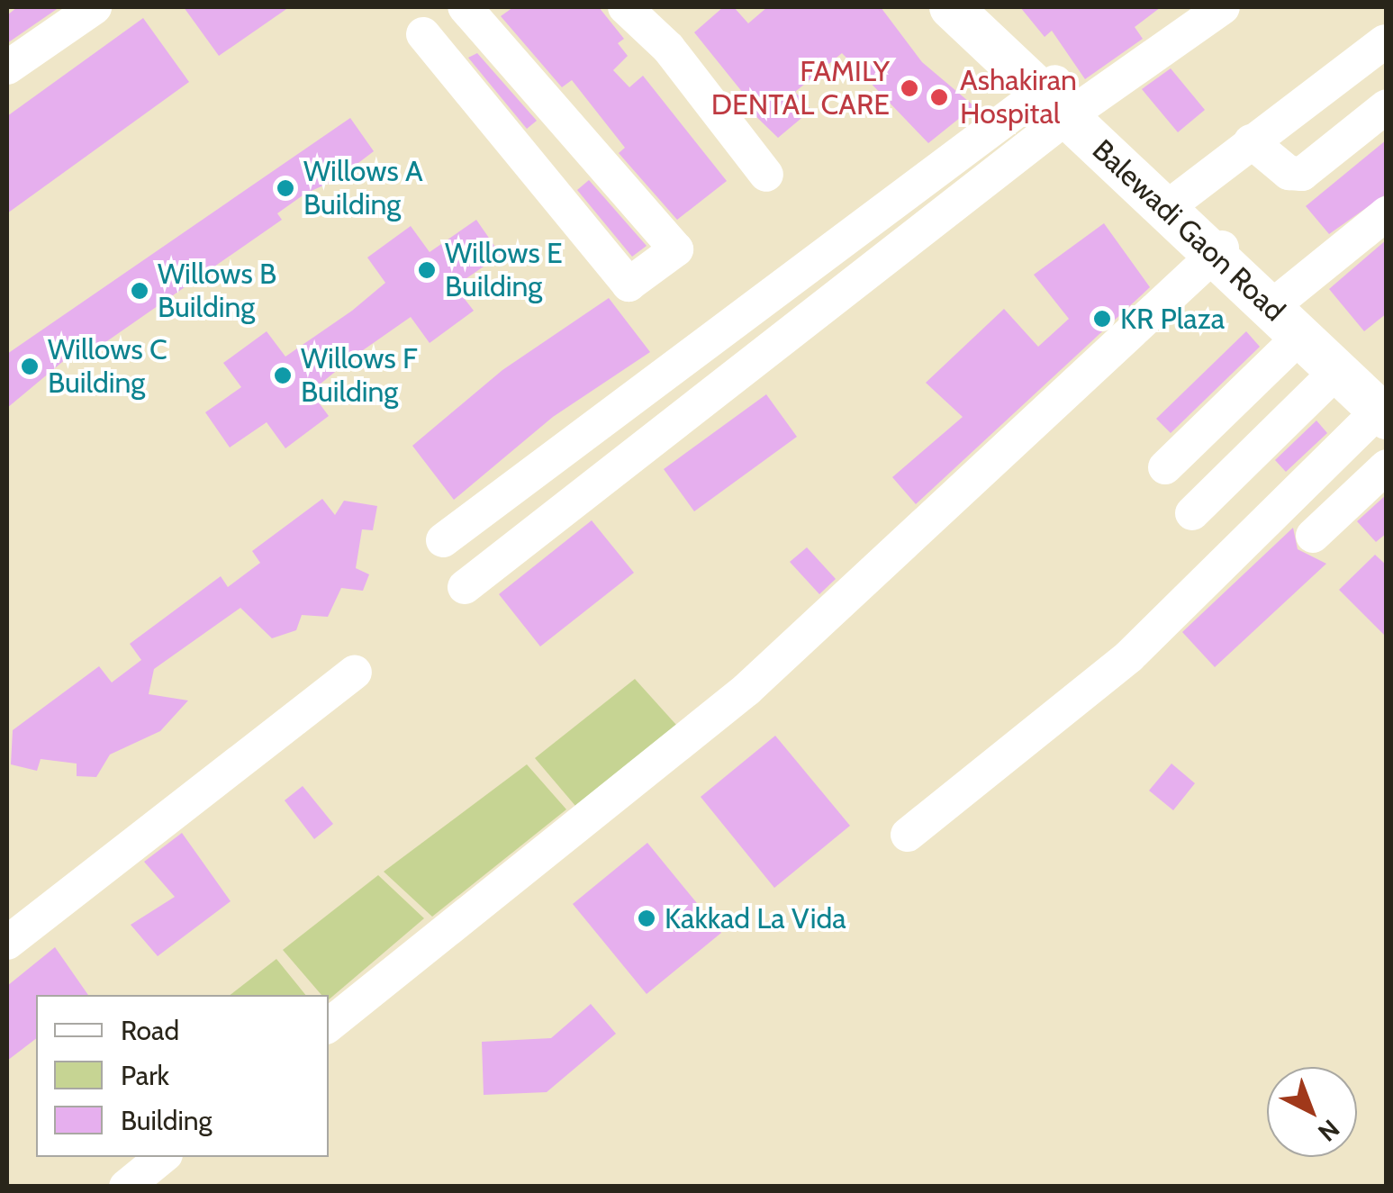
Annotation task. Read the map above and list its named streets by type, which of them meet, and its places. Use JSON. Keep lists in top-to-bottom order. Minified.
{"streets":{"main road":["Balewadi Gaon Road"]},"places":["FAMILY DENTAL CARE","Ashakiran Hospital","Willows A Building","Willows E Building","Willows B Building","KR Plaza","Willows C Building","Willows F Building","Kakkad La Vida"],"legend":["Road","Park","Building"],"north":"bottom right"}
